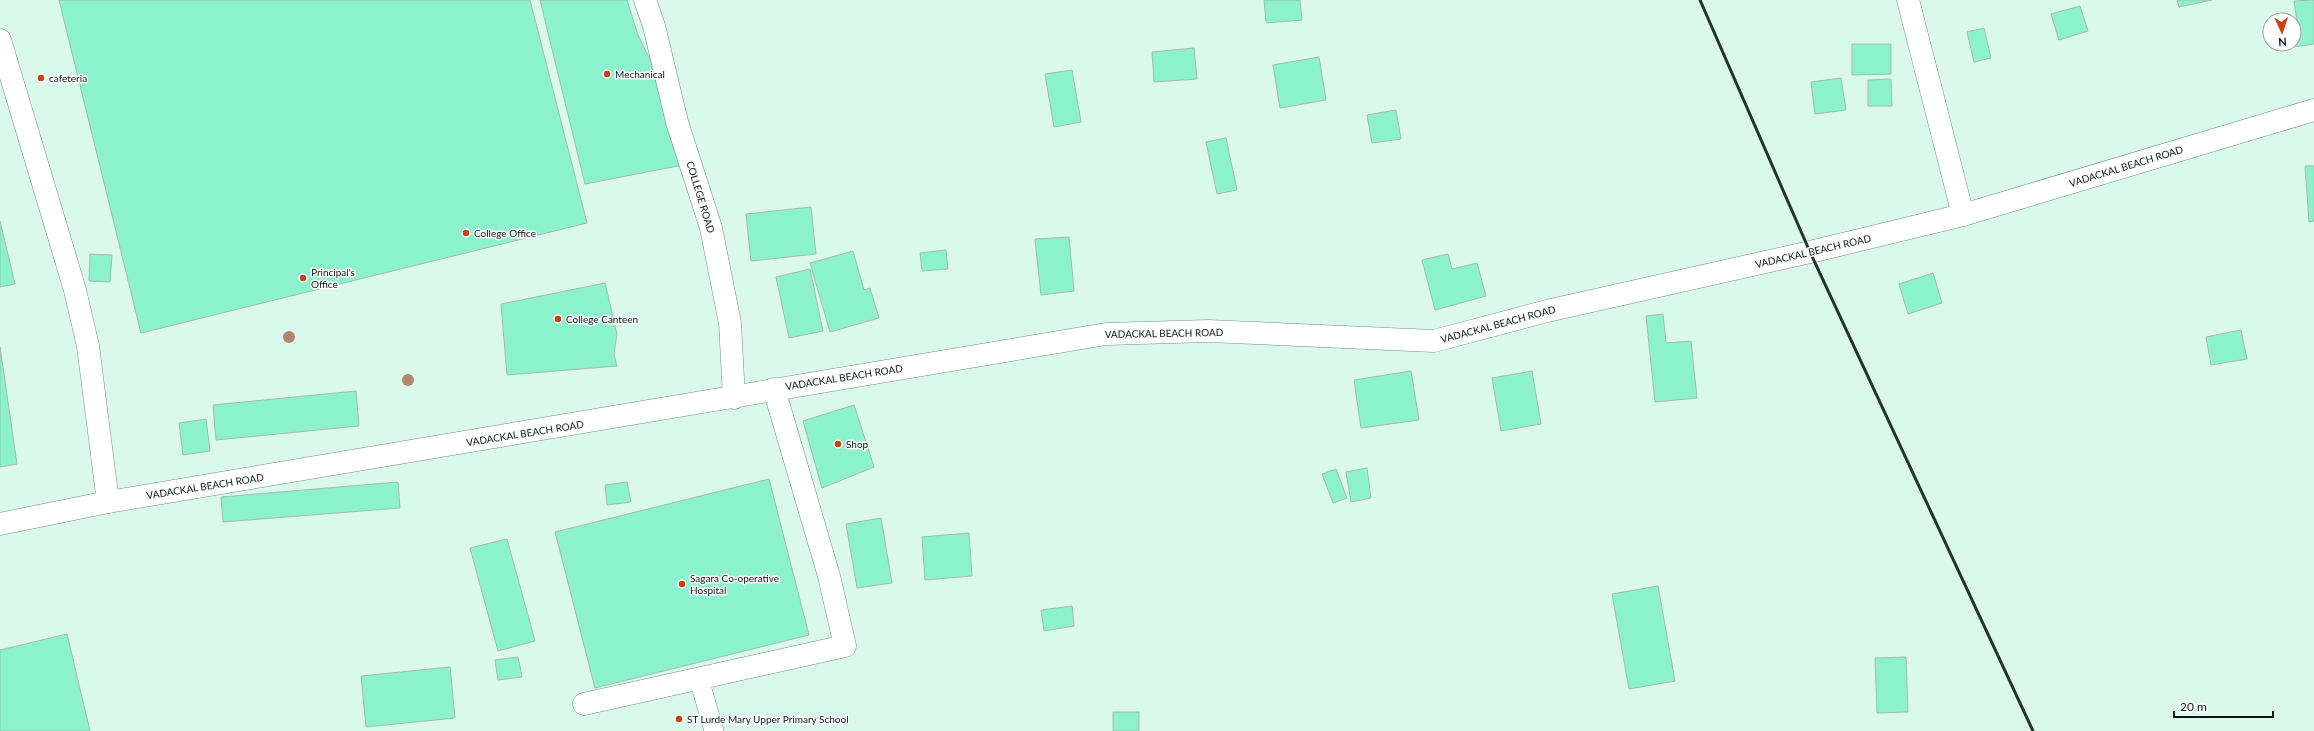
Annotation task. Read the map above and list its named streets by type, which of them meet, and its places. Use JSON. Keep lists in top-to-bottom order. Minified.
{"streets":{"street":["VADACKAL BEACH ROAD","COLLEGE ROAD"]},"crossings":[["VADACKAL BEACH ROAD","COLLEGE ROAD"]],"places":["Mechanical","cafeteria","College Office","Principal's Office","College Canteen","Shop","Sagara Co-operative Hospital","ST Lurde Mary Upper Primary School"],"scale_bar":"20 m","north":"bottom"}
